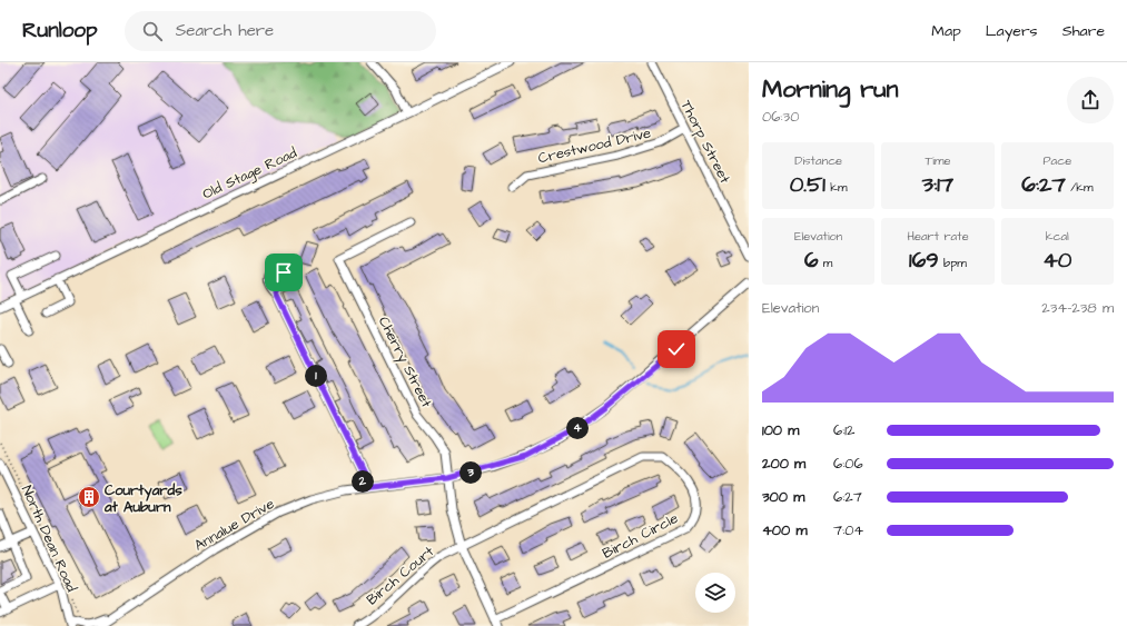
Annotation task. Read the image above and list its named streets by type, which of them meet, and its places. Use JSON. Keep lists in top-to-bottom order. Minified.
{"streets":{"street":["Thorp Street","Crestwood Drive","Old Stage Road","Cherry Street","Annalue Drive","Birch Circle","North Dean Road","Birch Court"]},"crossings":[["Thorp Street","Crestwood Drive"],["Cherry Street","Annalue Drive"],["Cherry Street","Birch Circle"],["Cherry Street","Birch Court"],["Annalue Drive","North Dean Road"],["Birch Circle","Birch Court"]],"places":{"building":["Courtyards at Auburn"]},"page":{"header":"Runloop","search":"Search here","nav":["Map","Layers","Share"],"heading":["Morning run","06:30"],"stats":[["Distance","0.51 km"],["Time","3:17"],["Pace","6:27 /km"],["Elevation","6 m"],["Heart rate","169 bpm"],["kcal","40"]],"chart":["Elevation","234–238 m"],"pins":["1","4","3","2"],"list":[{"name":"100 m","note":"6:12"},{"name":"200 m","note":"6:06"},{"name":"300 m","note":"6:27"},{"name":"400 m","note":"7:04"}]}}
